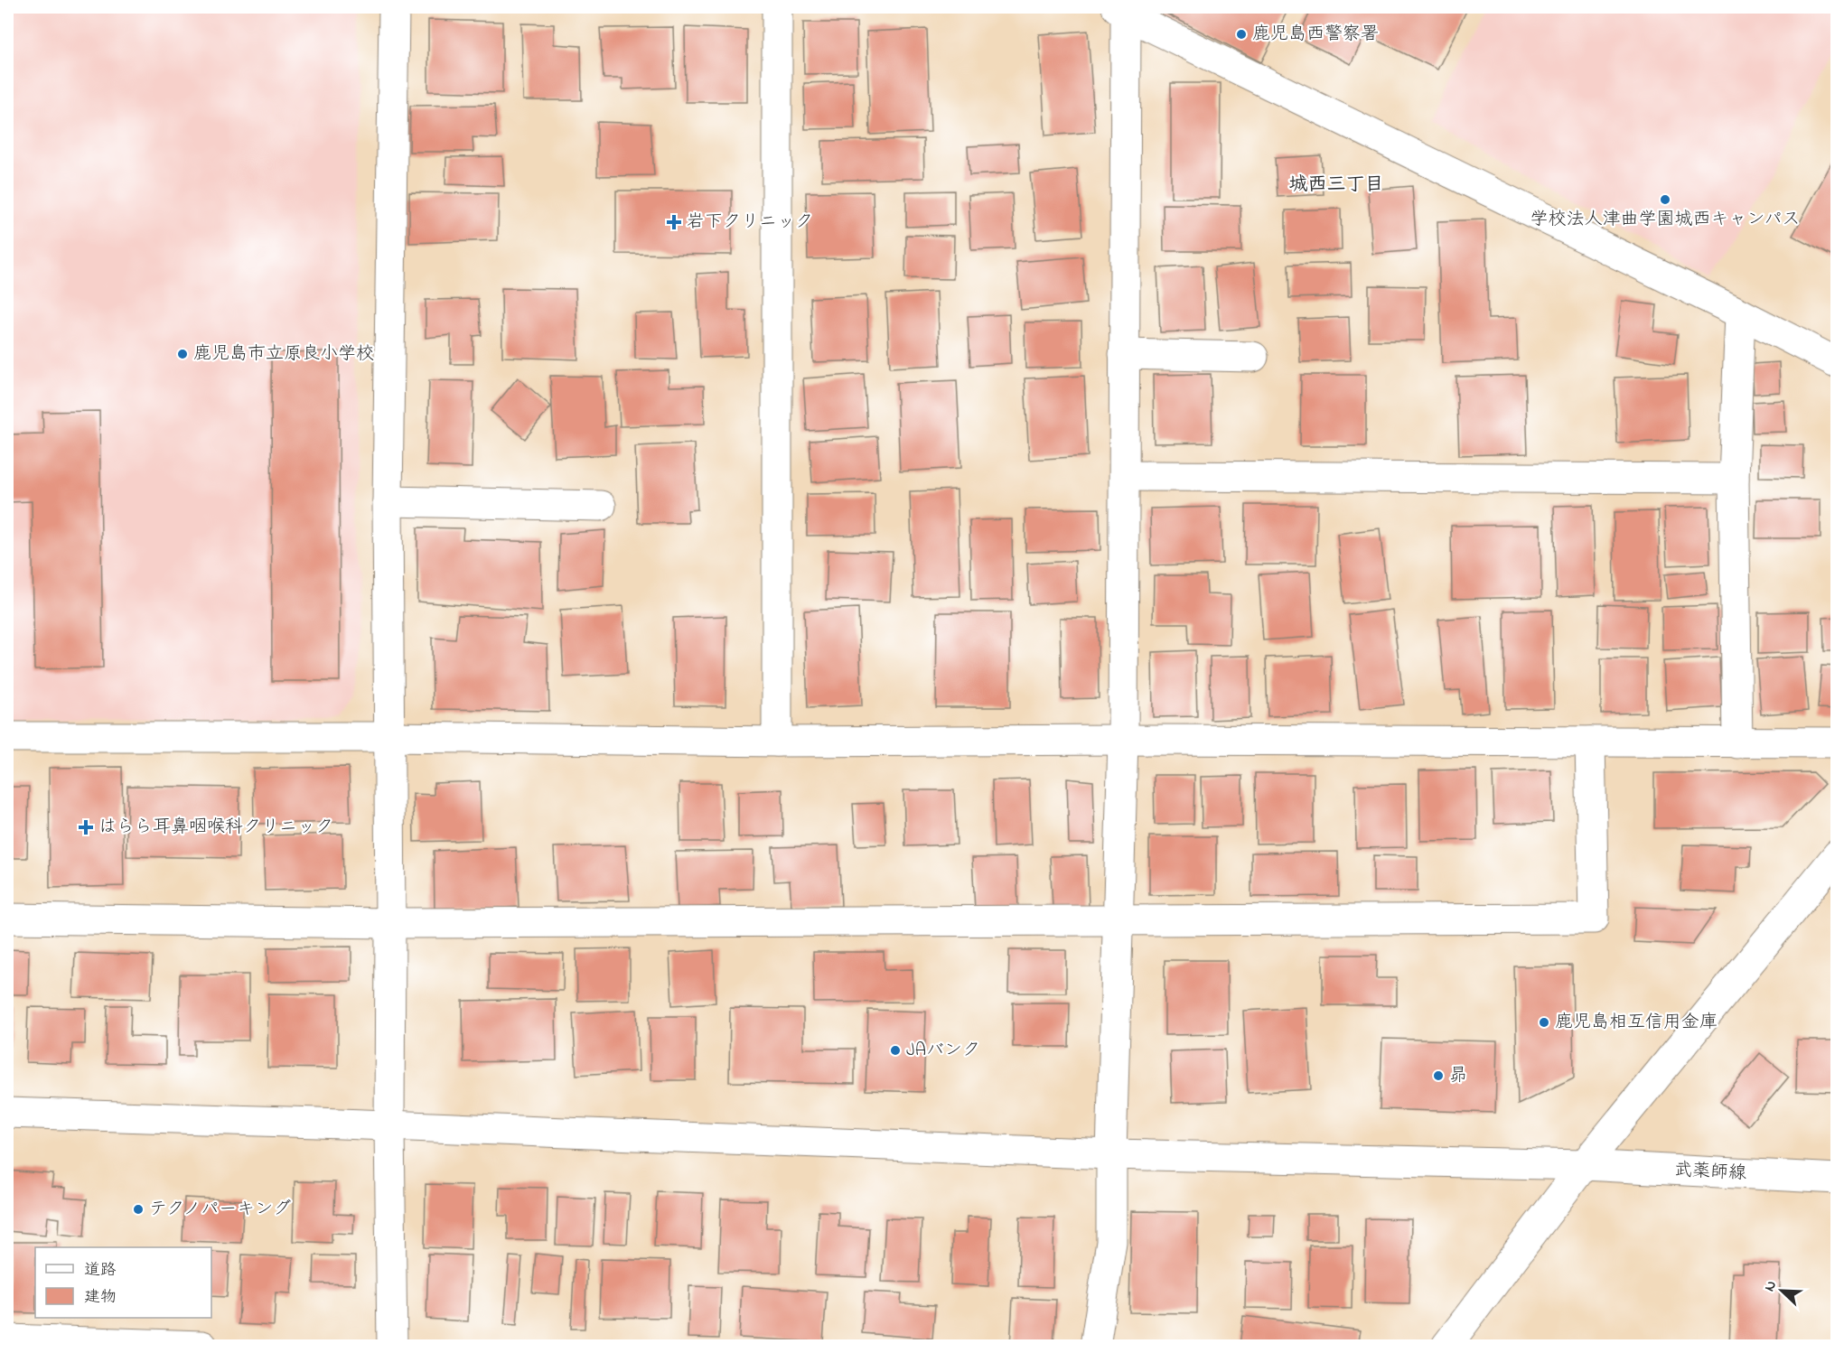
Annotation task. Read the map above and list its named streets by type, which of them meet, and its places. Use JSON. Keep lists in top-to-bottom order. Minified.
{"streets":{"street":["武薬師線"]},"districts":["城西三丁目"],"places":{"other":["鹿児島西警察署","学校法人津曲学園城西キャンパス","鹿児島市立原良小学校","鹿児島相互信用金庫","JAバンク","昴","テクノパーキング"],"health":["岩下クリニック","はらら耳鼻咽喉科クリニック"]},"legend":["道路","建物"],"north":"top left"}
